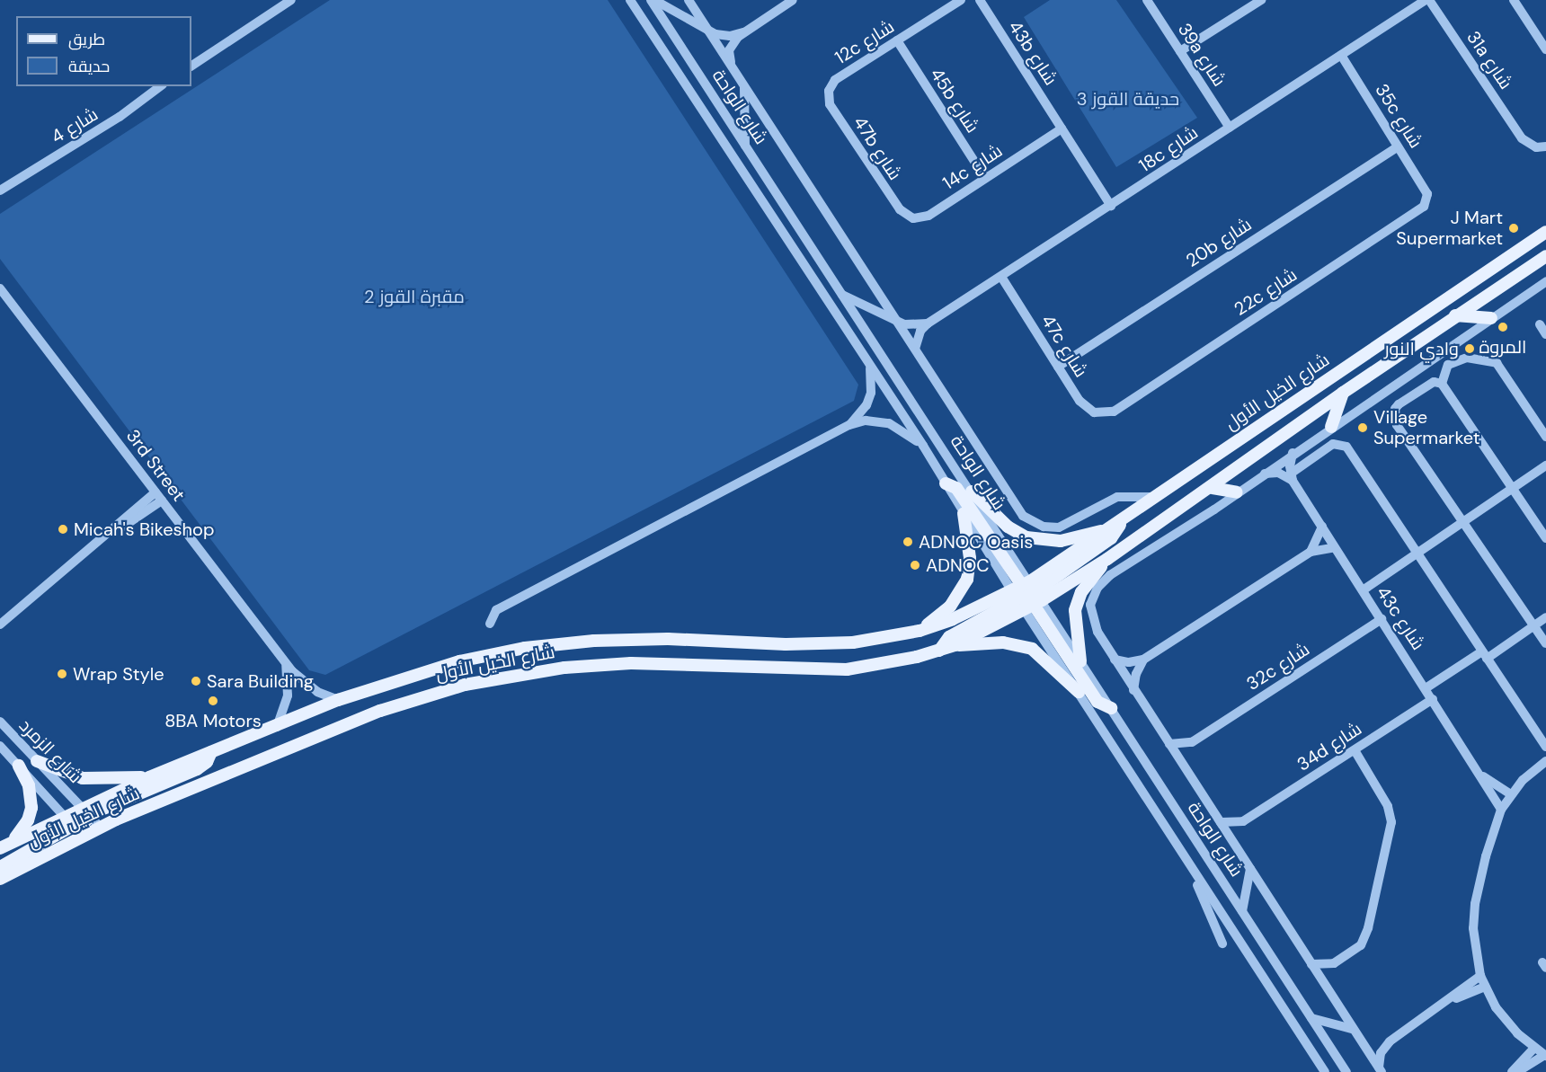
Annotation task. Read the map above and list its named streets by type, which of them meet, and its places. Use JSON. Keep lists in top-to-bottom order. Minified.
{"streets":{"main road":["شارع الخيل الأول"],"street":["12c شارع","43b شارع","39a شارع","31a شارع","45b شارع","شارع الواحة","35c شارع","شارع 4","47b شارع","18c شارع","14c شارع","20b شارع","22c شارع","47c شارع","3rd Street","43c شارع","32c شارع","34d شارع","شارع الزمرد"]},"crossings":[["12c شارع","45b شارع"],["12c شارع","47b شارع"],["43b شارع","18c شارع"],["43b شارع","14c شارع"],["39a شارع","18c شارع"],["31a شارع","18c شارع"],["45b شارع","14c شارع"],["شارع الواحة","شارع الخيل الأول"],["35c شارع","18c شارع"],["35c شارع","20b شارع"],["35c شارع","22c شارع"],["47b شارع","14c شارع"],["18c شارع","47c شارع"],["20b شارع","47c شارع"],["22c شارع","47c شارع"],["شارع الخيل الأول","3rd Street"],["شارع الخيل الأول","شارع الزمرد"],["43c شارع","32c شارع"],["43c شارع","34d شارع"]],"parks":["حديقة القوز 3","مقبرة القوز 2"],"places":["J Mart Supermarket","المروة","وادي النور","Village Supermarket","Micah's Bikeshop","ADNOC Oasis","ADNOC","Wrap Style","Sara Building","8BA Motors"],"legend":["طريق","حديقة"]}
